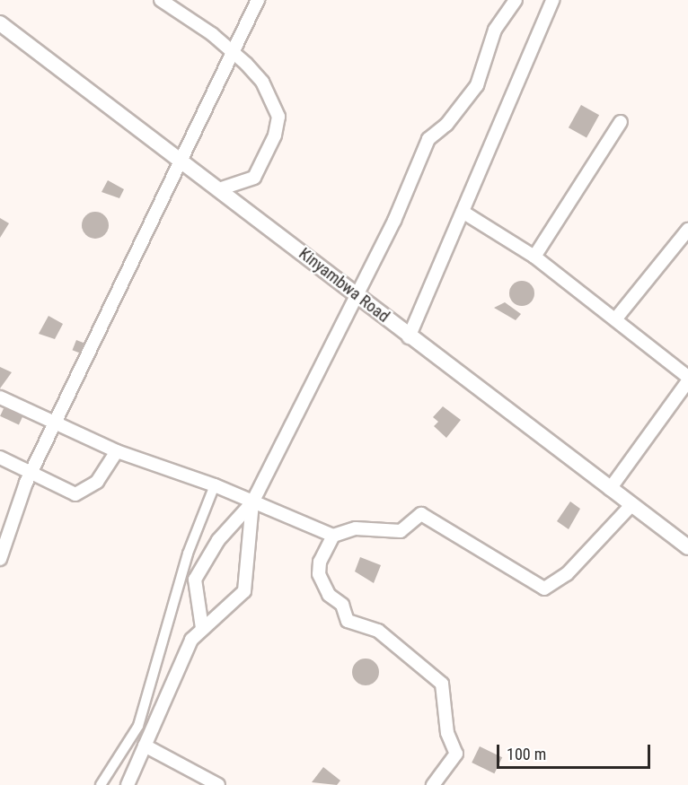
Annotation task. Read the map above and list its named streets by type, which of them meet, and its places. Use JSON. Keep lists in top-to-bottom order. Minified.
{"streets":{"street":["Kinyambwa Road"]},"scale_bar":"100 m"}
